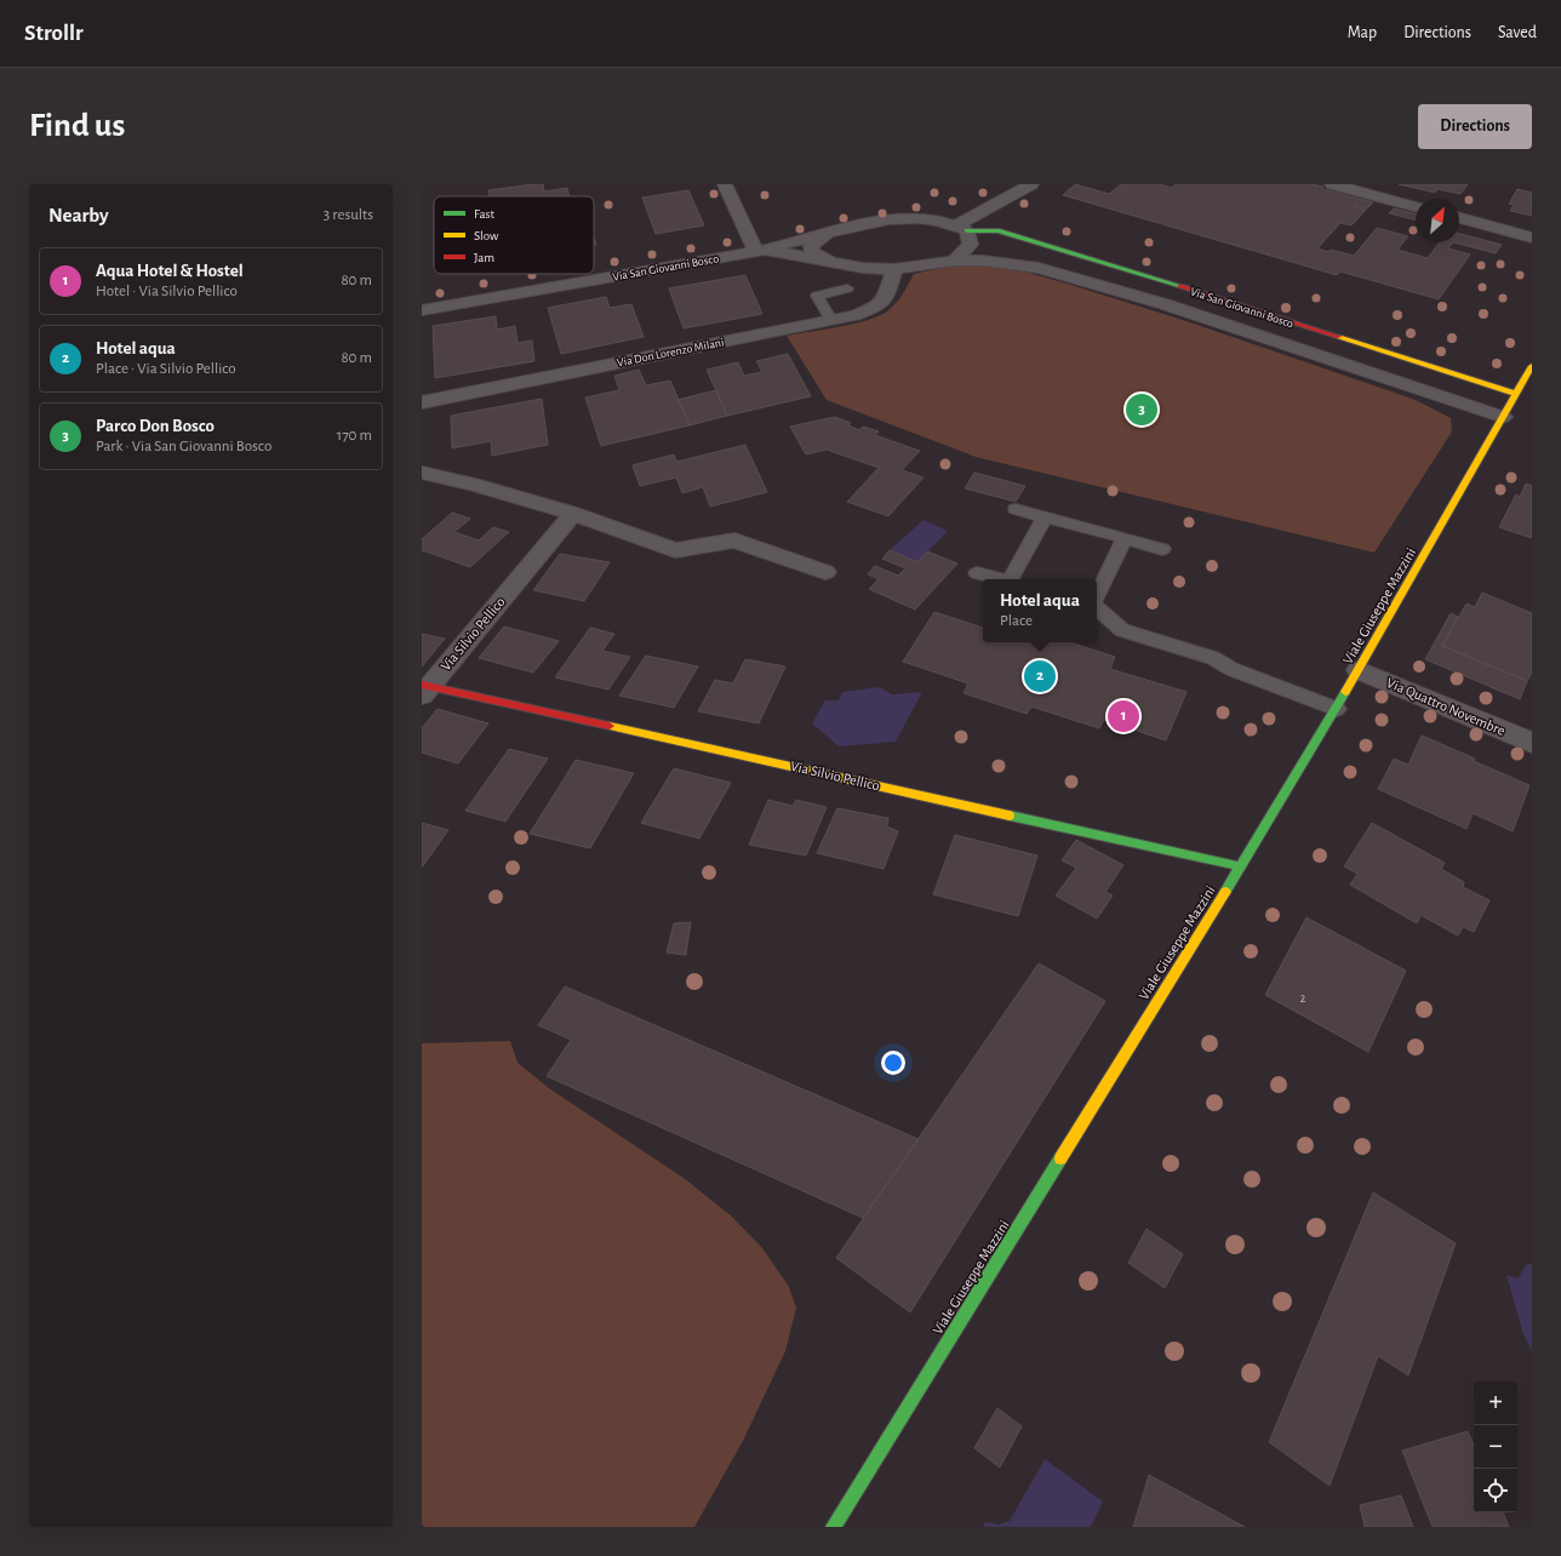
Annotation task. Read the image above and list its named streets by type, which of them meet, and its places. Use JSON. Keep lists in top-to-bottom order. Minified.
{"streets":{"street":["Via San Giovanni Bosco","Via Don Lorenzo Milani","Viale Giuseppe Mazzini","Via Silvio Pellico","Via Quattro Novembre"]},"crossings":[["Via San Giovanni Bosco","Via Don Lorenzo Milani"],["Via San Giovanni Bosco","Viale Giuseppe Mazzini"],["Viale Giuseppe Mazzini","Via Silvio Pellico"],["Viale Giuseppe Mazzini","Via Quattro Novembre"]],"house_numbers":["2"],"legend":["Fast","Slow","Jam"],"north":"top right","page":{"header":"Strollr","nav":["Map","Directions","Saved"],"buttons":"Directions","title":"Find us","heading":["Nearby","3 results"],"list":[{"mark":"1","name":"Aqua Hotel & Hostel","note":"Hotel · Via Silvio Pellico","value":"80 m"},{"mark":"2","name":"Hotel aqua","note":"Place · Via Silvio Pellico","value":"80 m"},{"mark":"3","name":"Parco Don Bosco","note":"Park · Via San Giovanni Bosco","value":"170 m"}],"pins":["3","2","1"],"popup":["Hotel aqua","Place"],"map_buttons":["+","−"]}}
